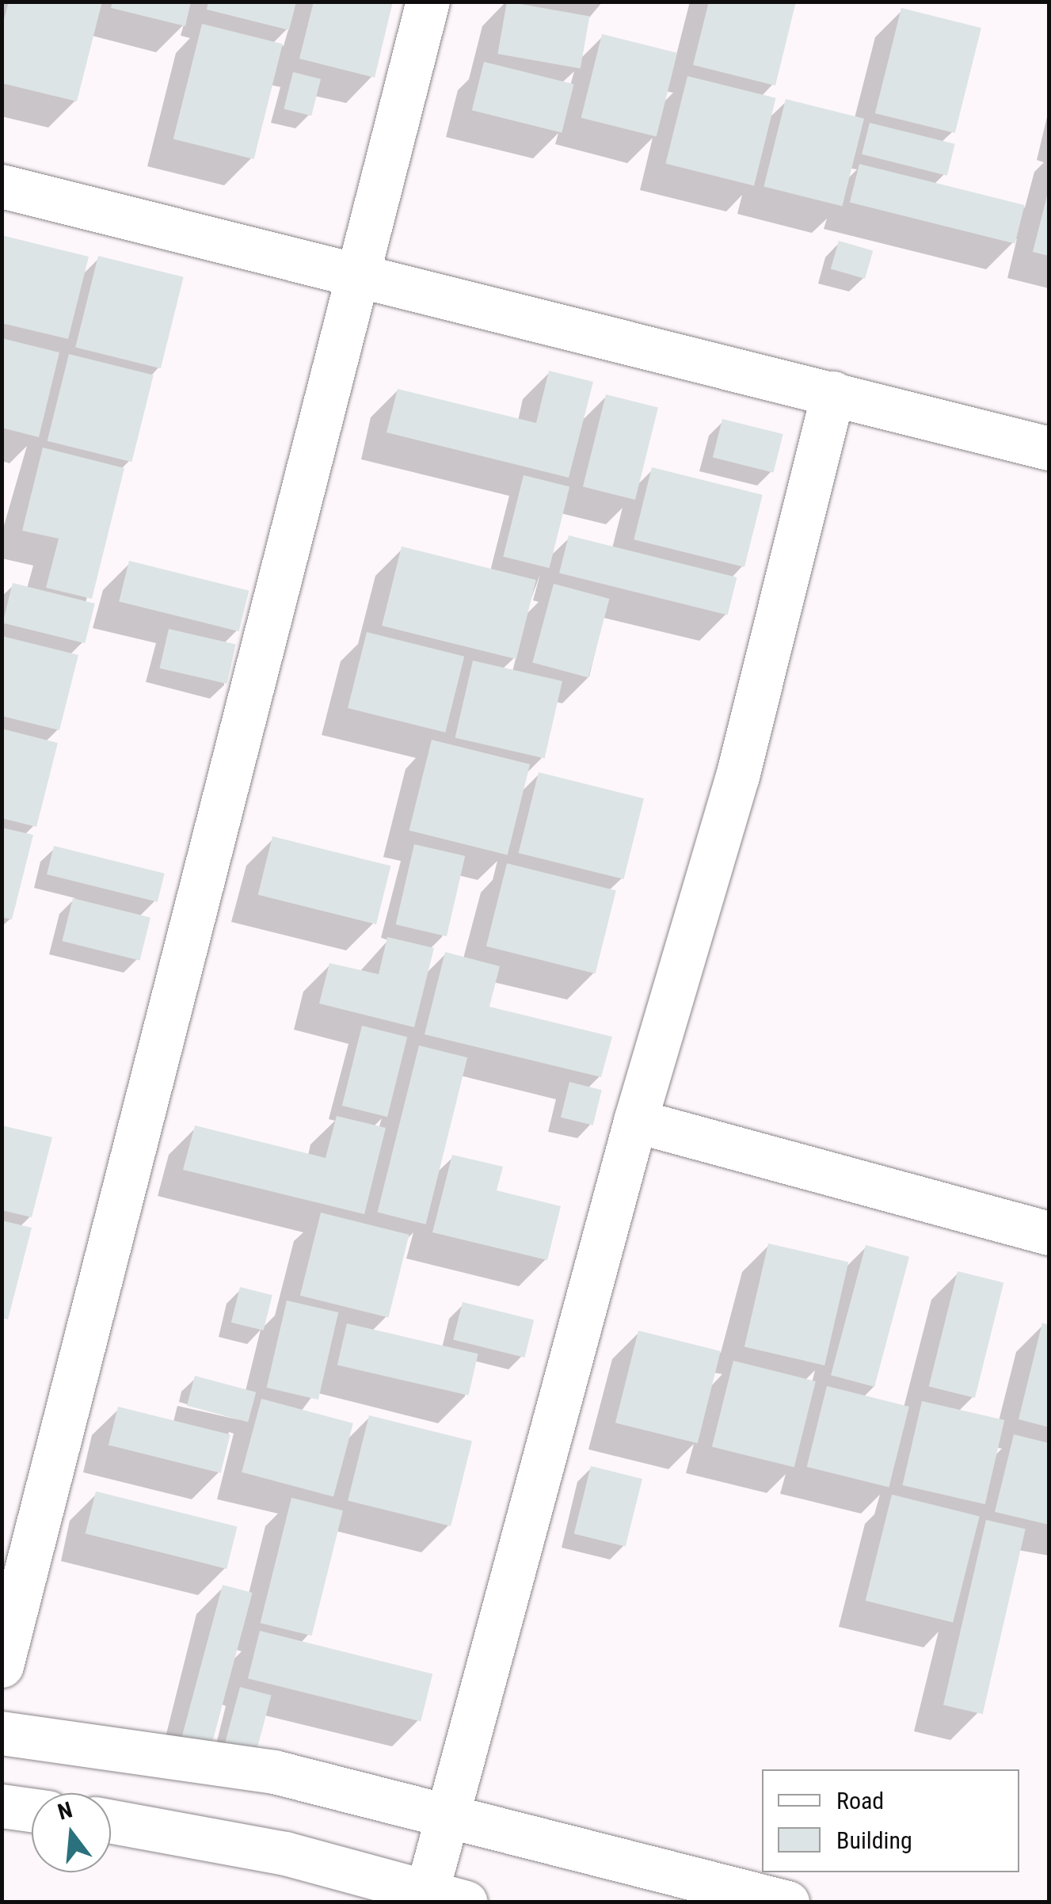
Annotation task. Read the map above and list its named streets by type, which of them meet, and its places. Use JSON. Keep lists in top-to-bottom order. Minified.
{"legend":["Road","Building"],"north":"top"}
